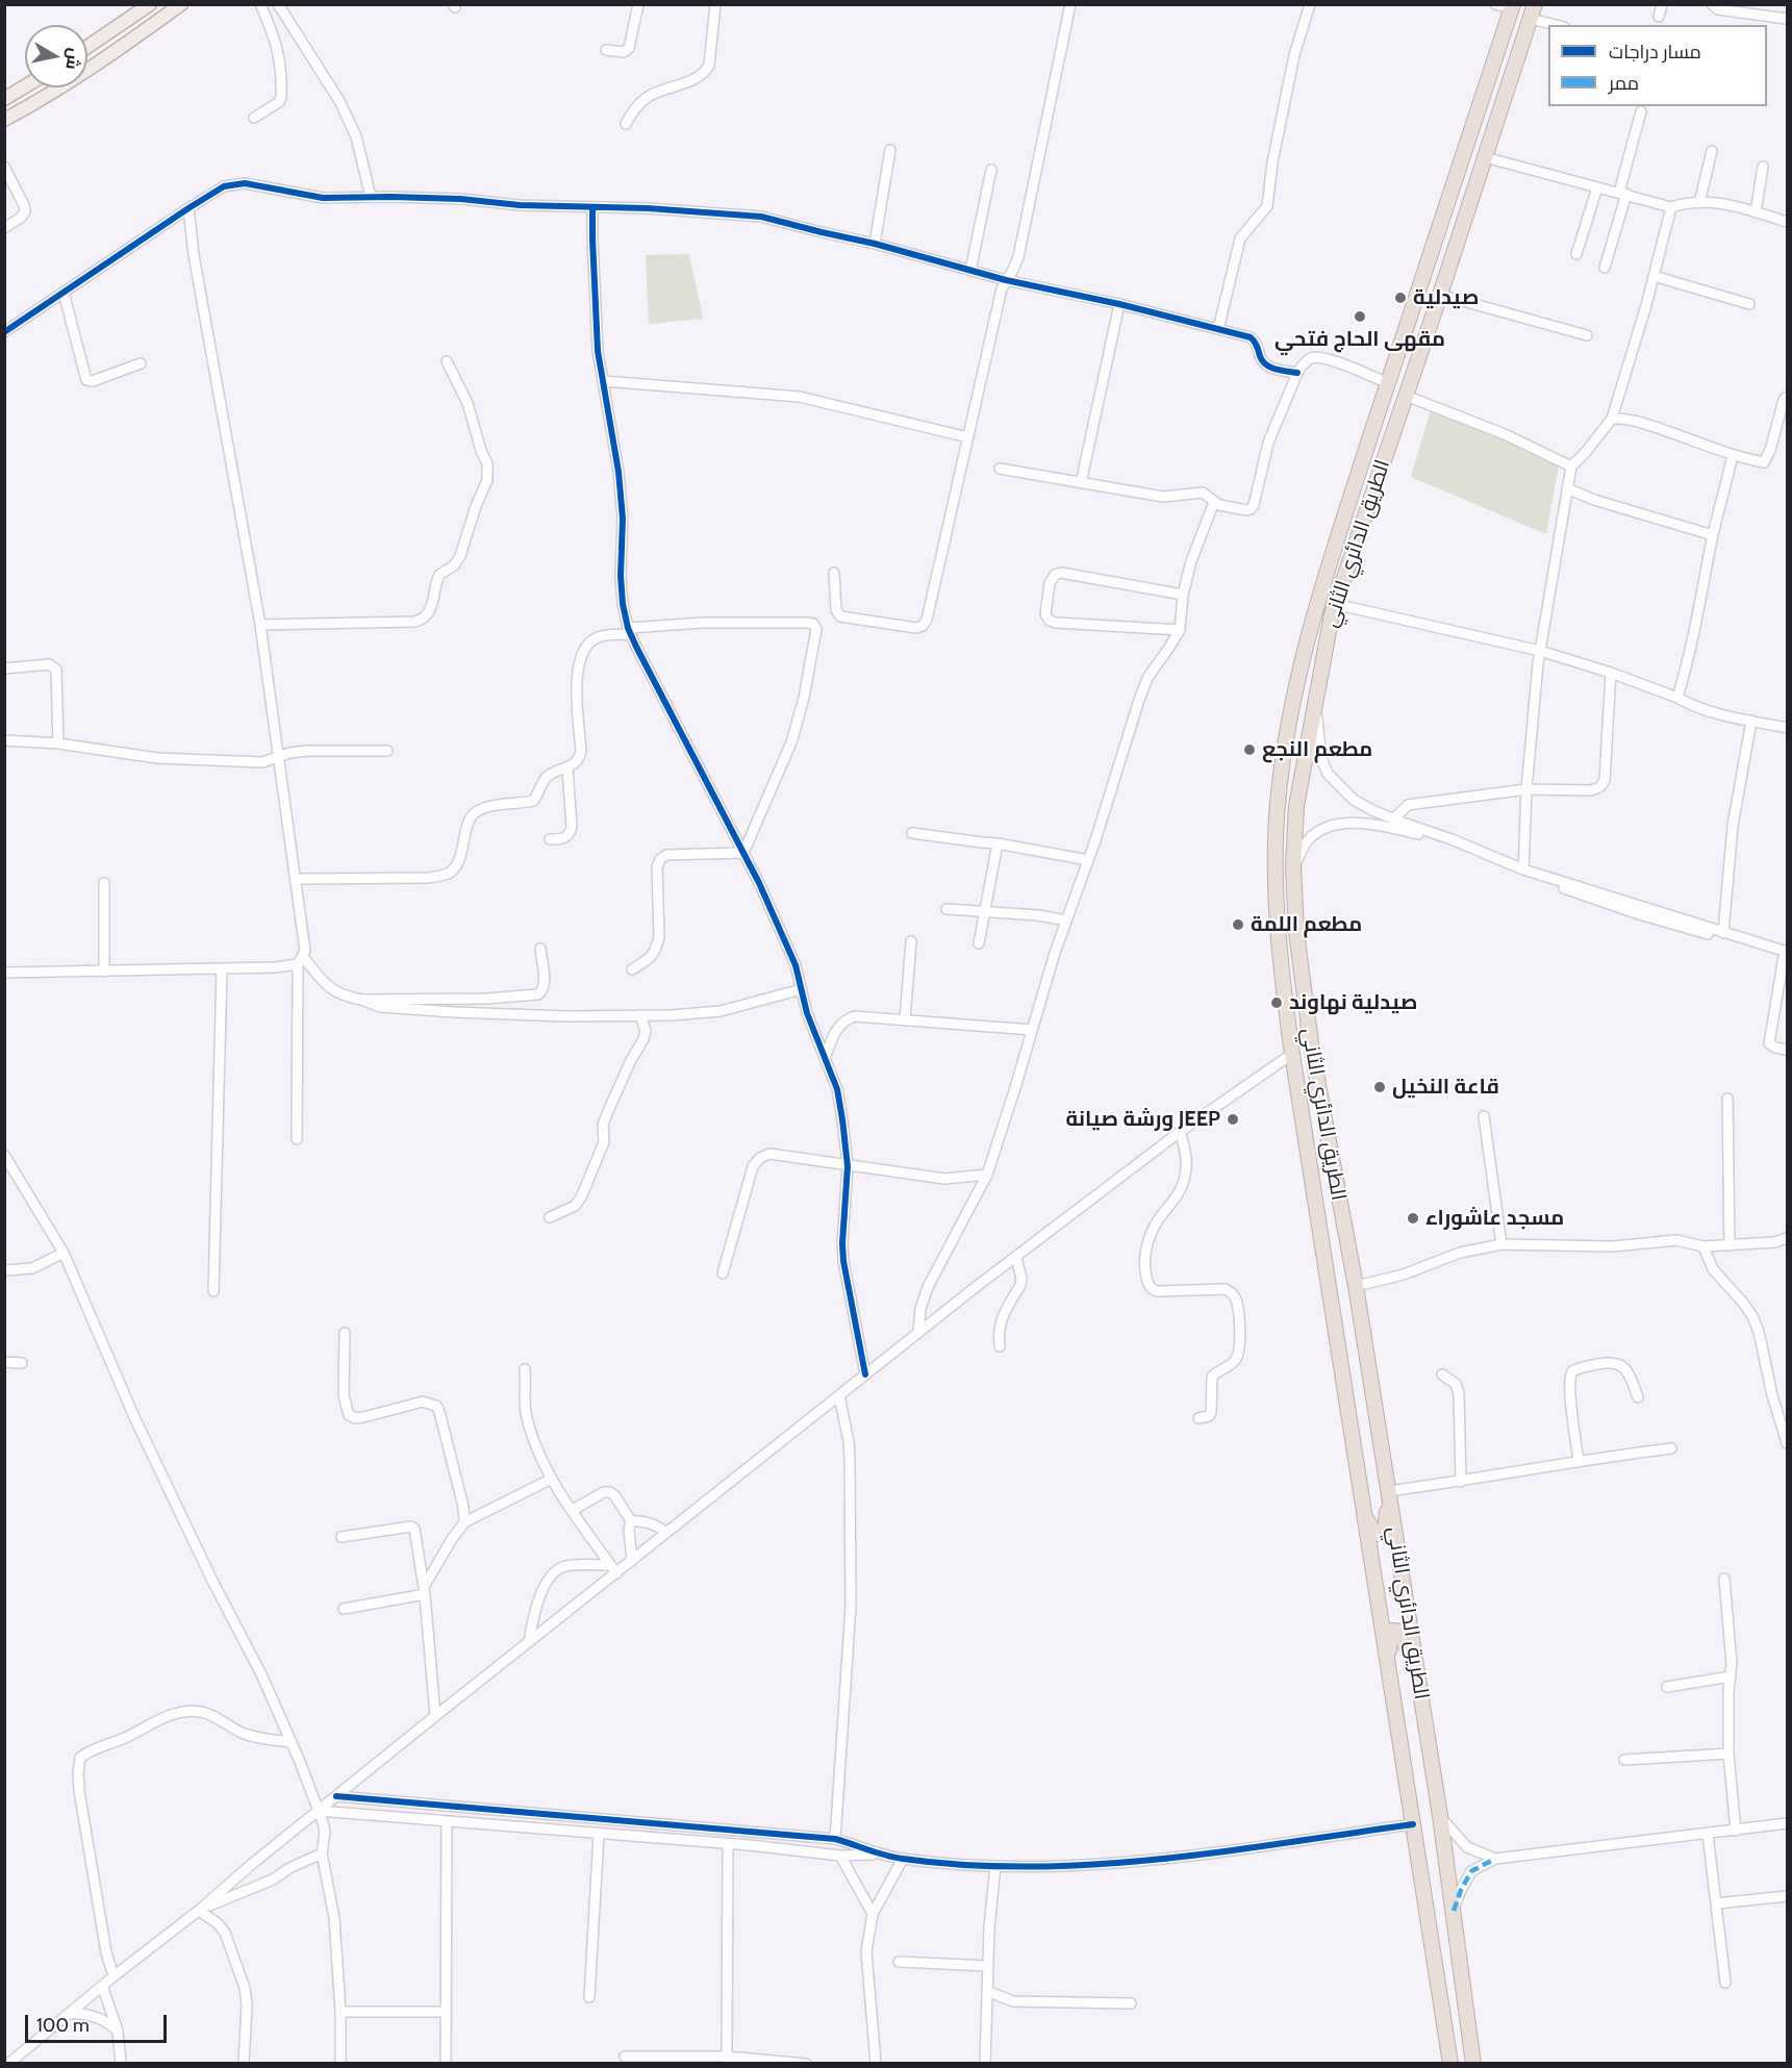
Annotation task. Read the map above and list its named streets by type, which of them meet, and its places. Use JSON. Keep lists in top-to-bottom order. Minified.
{"streets":{"highway":["الطريق الدائري الثاني"]},"places":["صيدلية","مقهى الحاج فتحي","مطعم النجع","مطعم اللمة","صيدلية نهاوند","قاعة النخيل","ورشة صيانة JEEP","مسجد عاشوراء"],"legend":["مسار دراجات","ممر"],"scale_bar":"100 m","north":"right"}
